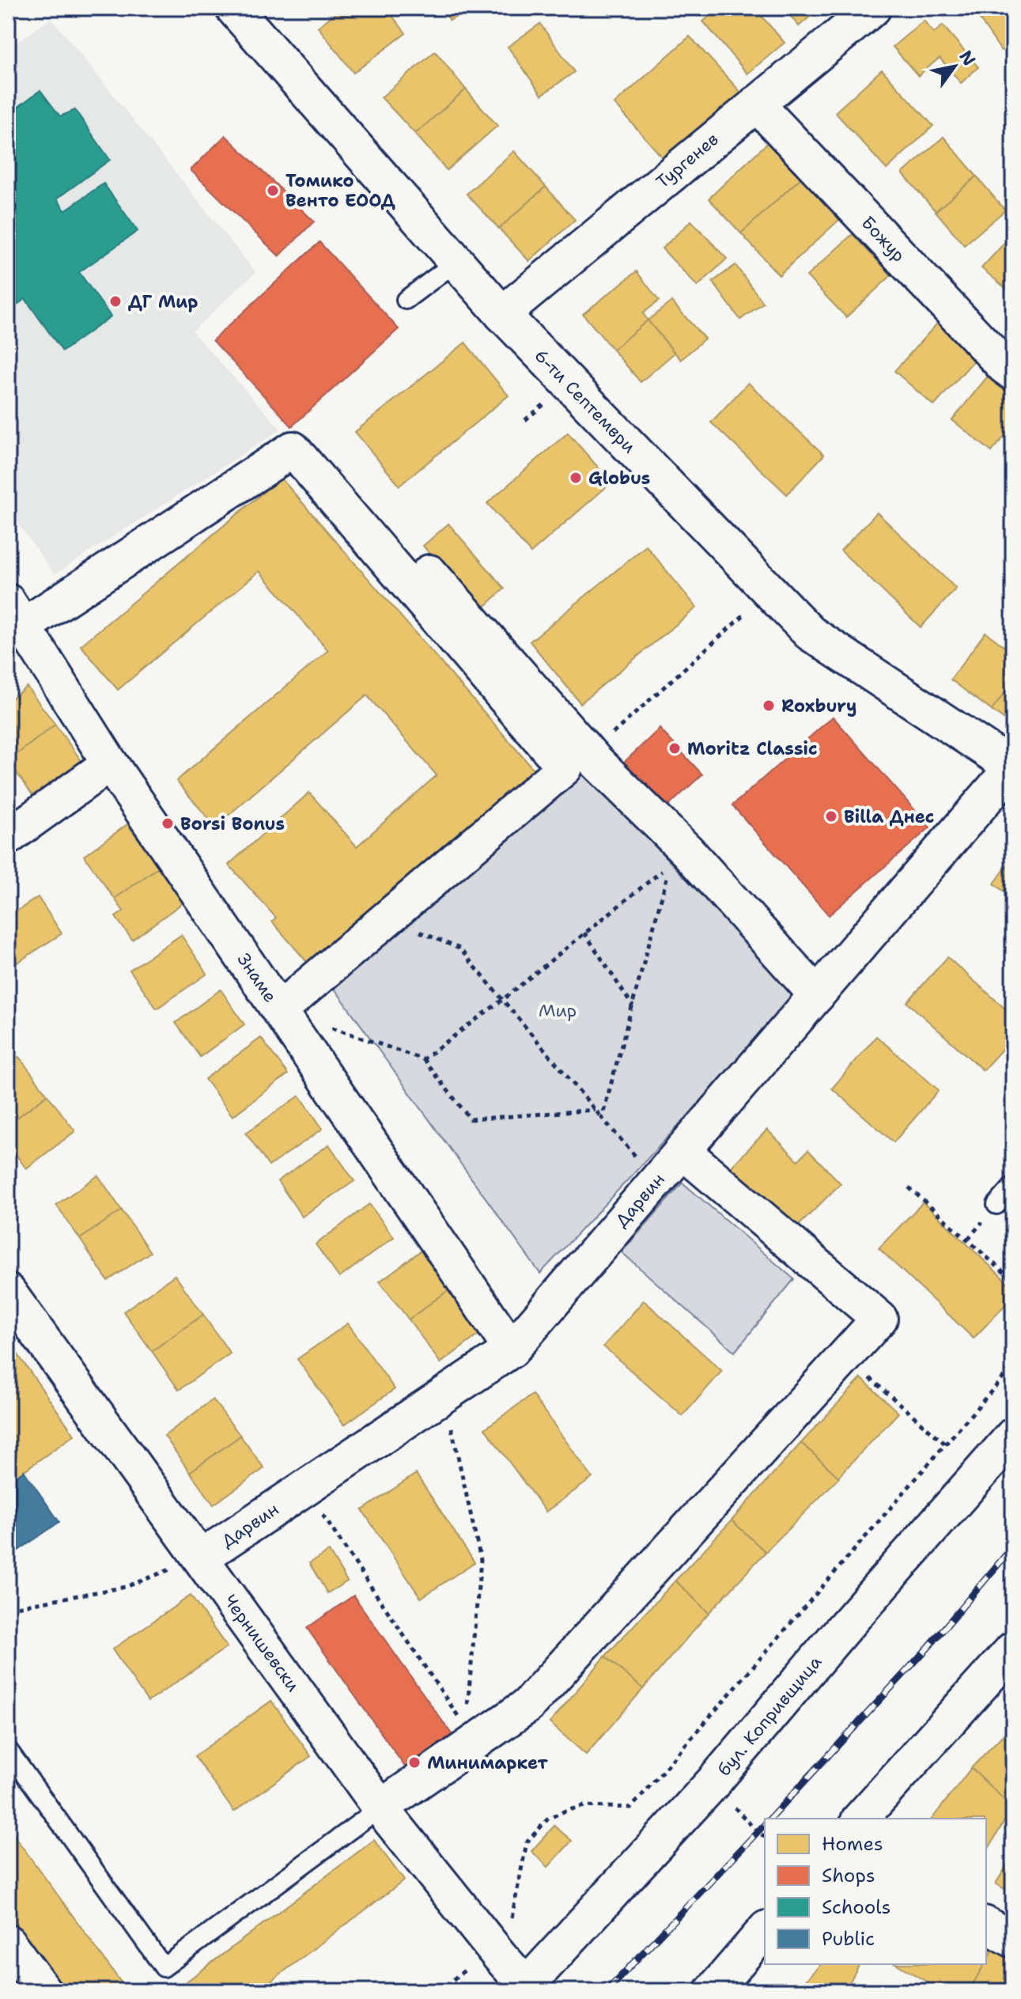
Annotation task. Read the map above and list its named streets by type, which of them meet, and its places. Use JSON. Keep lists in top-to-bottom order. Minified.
{"streets":{"street":["Тургенев","Божур","6-ти Септември","Знаме","Дарвин","Чернишевски","бул. Копривщица"]},"crossings":[["Тургенев","Божур"],["Тургенев","6-ти Септември"],["6-ти Септември","Дарвин"],["Знаме","Дарвин"],["Дарвин","Чернишевски"],["Чернишевски","бул. Копривщица"]],"parks":["Мир"],"places":["Томико Венто ЕООД","ДГ Мир","Globus","Roxbury","Moritz Classic","Billa Днес","Borsi Bonus","Минимаркет"],"legend":["Homes","Shops","Schools","Public"],"north":"top right"}
